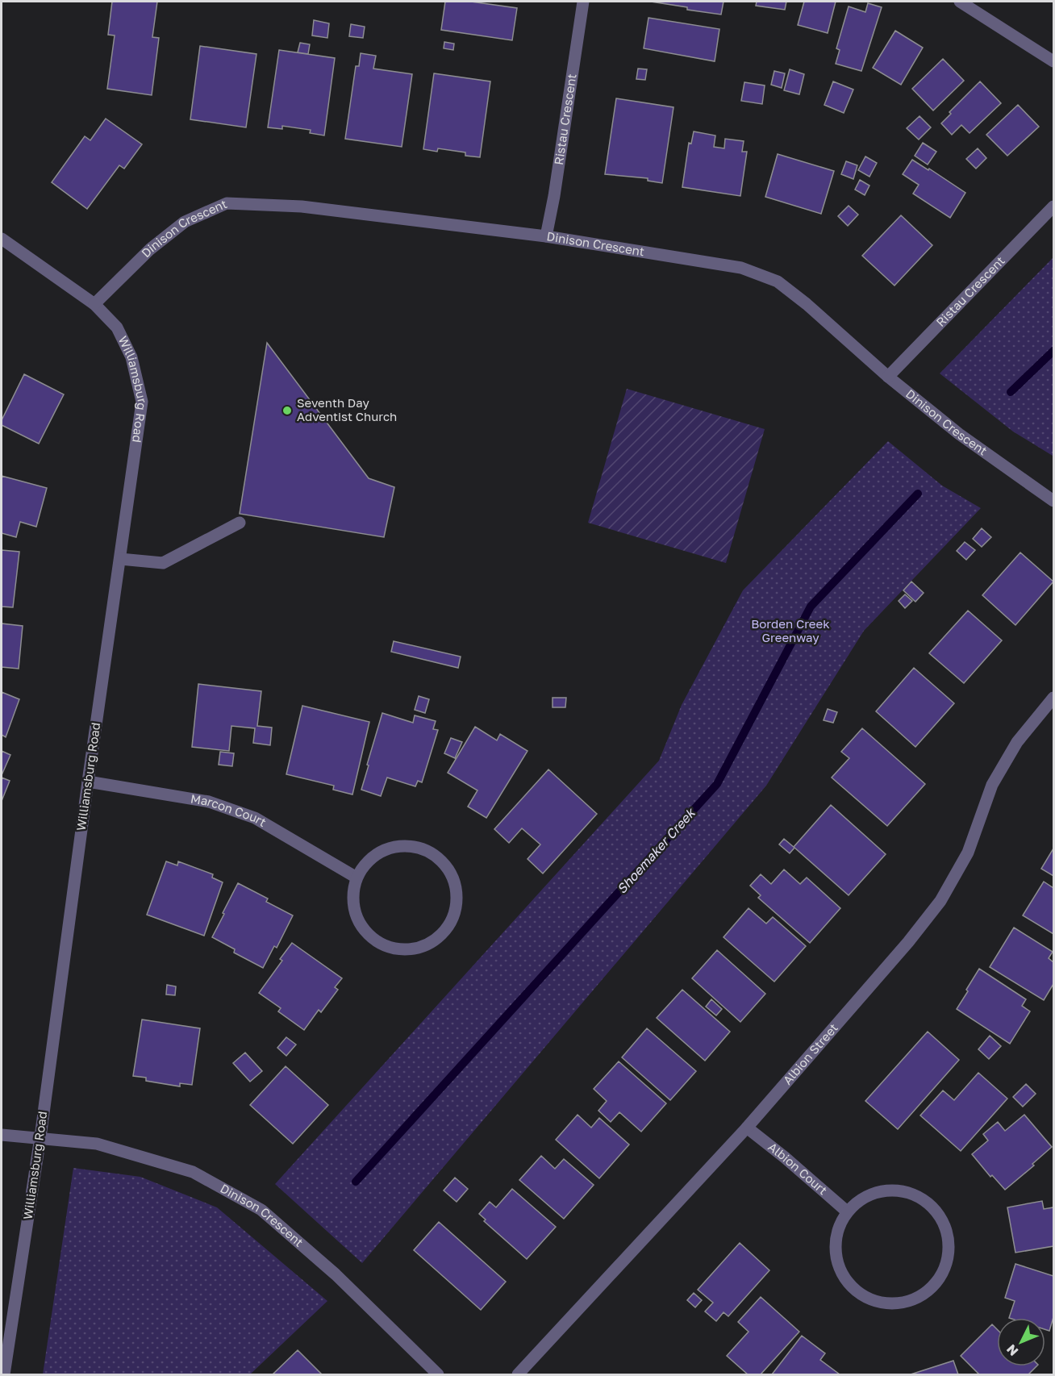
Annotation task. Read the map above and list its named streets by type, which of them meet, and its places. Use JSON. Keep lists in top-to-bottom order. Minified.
{"streets":{"street":["Ristau Crescent","Dinison Crescent","Williamsburg Road","Marcon Court","Albion Street","Albion Court"]},"crossings":[["Ristau Crescent","Dinison Crescent"],["Dinison Crescent","Williamsburg Road"],["Williamsburg Road","Marcon Court"],["Albion Street","Albion Court"]],"water":["Shoemaker Creek"],"parks":["Borden Creek Greenway"],"places":["Seventh Day Adventist Church"],"north":"bottom left"}
